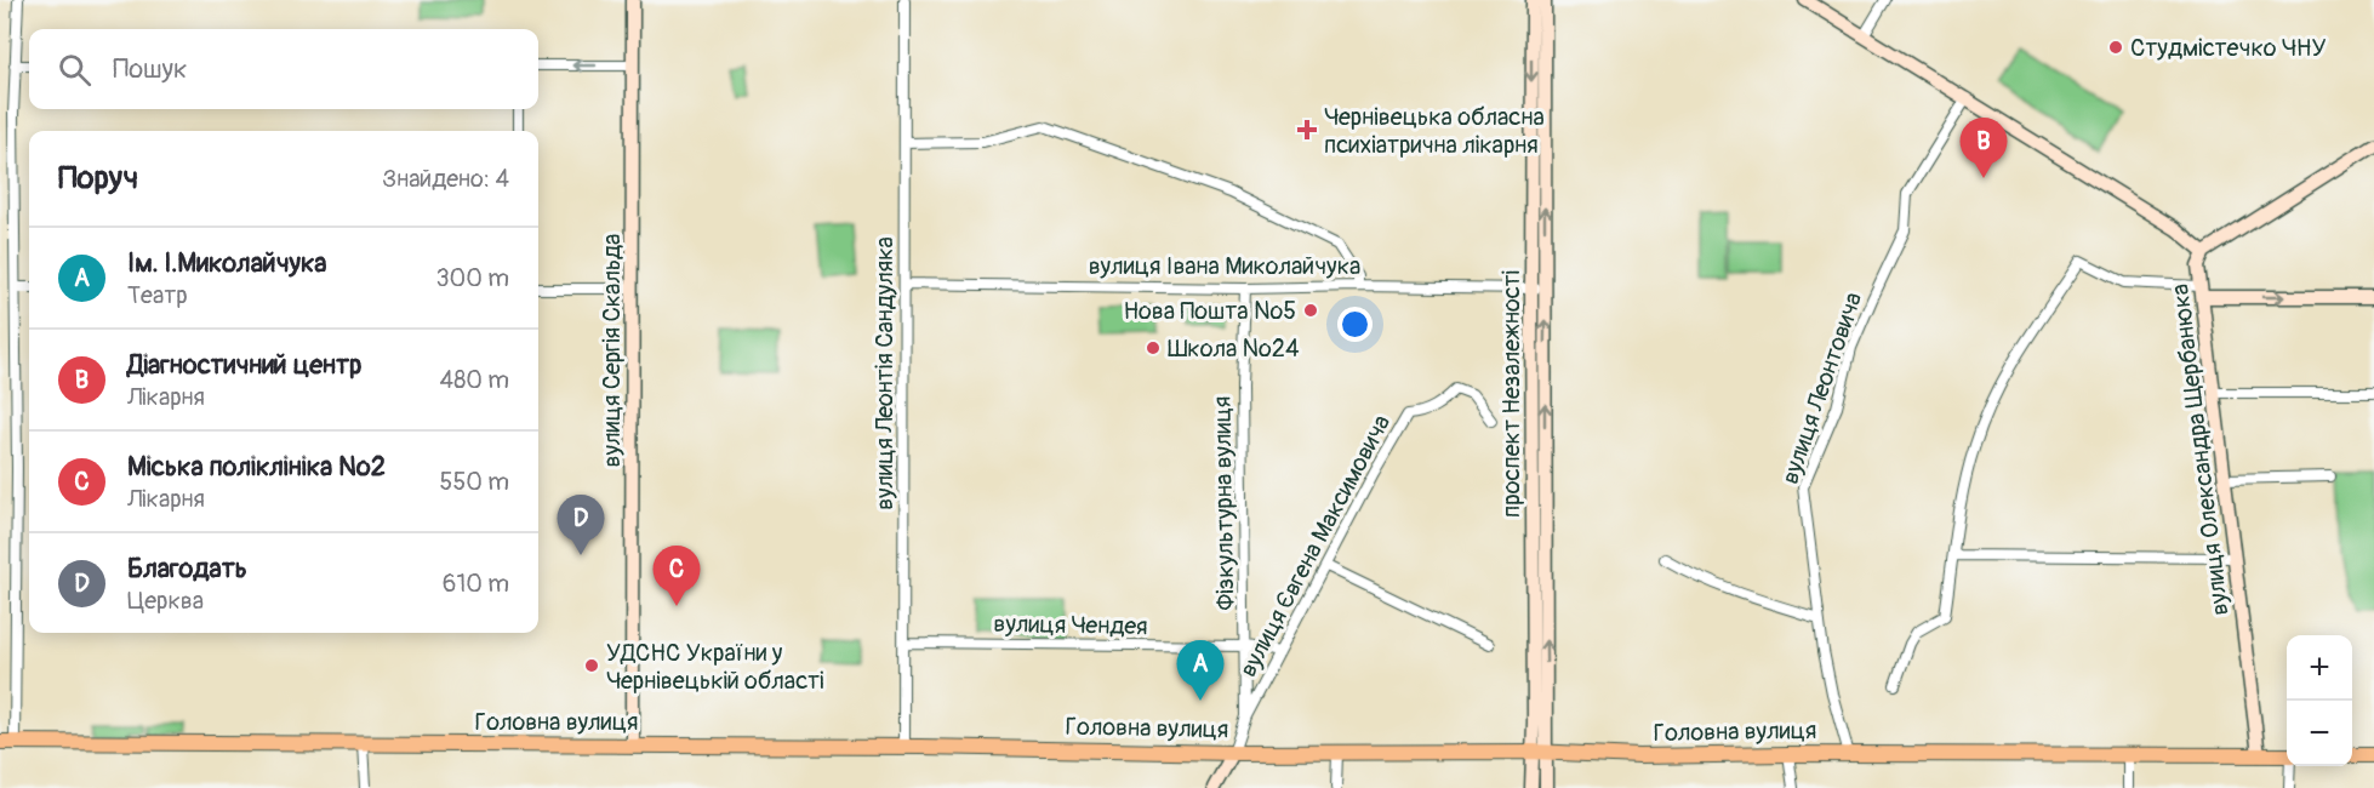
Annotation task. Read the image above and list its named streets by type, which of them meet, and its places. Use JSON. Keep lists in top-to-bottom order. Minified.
{"streets":{"main road":["вулиця Сергія Скальда","проспект Незалежності","вулиця Олександра Щербанюка","Головна вулиця"],"street":["вулиця Івана Миколайчука","вулиця Леонтія Сандуляка","вулиця Леонтовича","Фізкультурна вулиця","вулиця Євгена Максимовича","вулиця Чендея"]},"crossings":[["вулиця Івана Миколайчука","вулиця Леонтія Сандуляка"],["вулиця Івана Миколайчука","проспект Незалежності"],["вулиця Івана Миколайчука","Фізкультурна вулиця"],["вулиця Сергія Скальда","Головна вулиця"],["вулиця Леонтія Сандуляка","вулиця Чендея"],["вулиця Леонтія Сандуляка","Головна вулиця"],["вулиця Леонтовича","Головна вулиця"],["проспект Незалежності","Головна вулиця"],["вулиця Олександра Щербанюка","Головна вулиця"],["Фізкультурна вулиця","вулиця Євгена Максимовича"],["Фізкультурна вулиця","вулиця Чендея"],["вулиця Євгена Максимовича","вулиця Чендея"],["вулиця Євгена Максимовича","Головна вулиця"]],"places":{"other":["Студмістечко ЧНУ","Нова Пошта №5","Школа №24","УДСНС України у Чернівецькій області"],"health":["Чернівецька обласна психіатрична лікарня"]},"page":{"search":"Пошук","pins":["B","D","C","A"],"heading":["Поруч","Знайдено: 4"],"list":[{"mark":"A","name":"Ім. І.Миколайчука","note":"Театр","value":"300 m"},{"mark":"B","name":"Діагностичний центр","note":"Лікарня","value":"480 m"},{"mark":"C","name":"Міська поліклініка №2","note":"Лікарня","value":"550 m"},{"mark":"D","name":"Благодать","note":"Церква","value":"610 m"}],"map_buttons":["+","−"]}}
